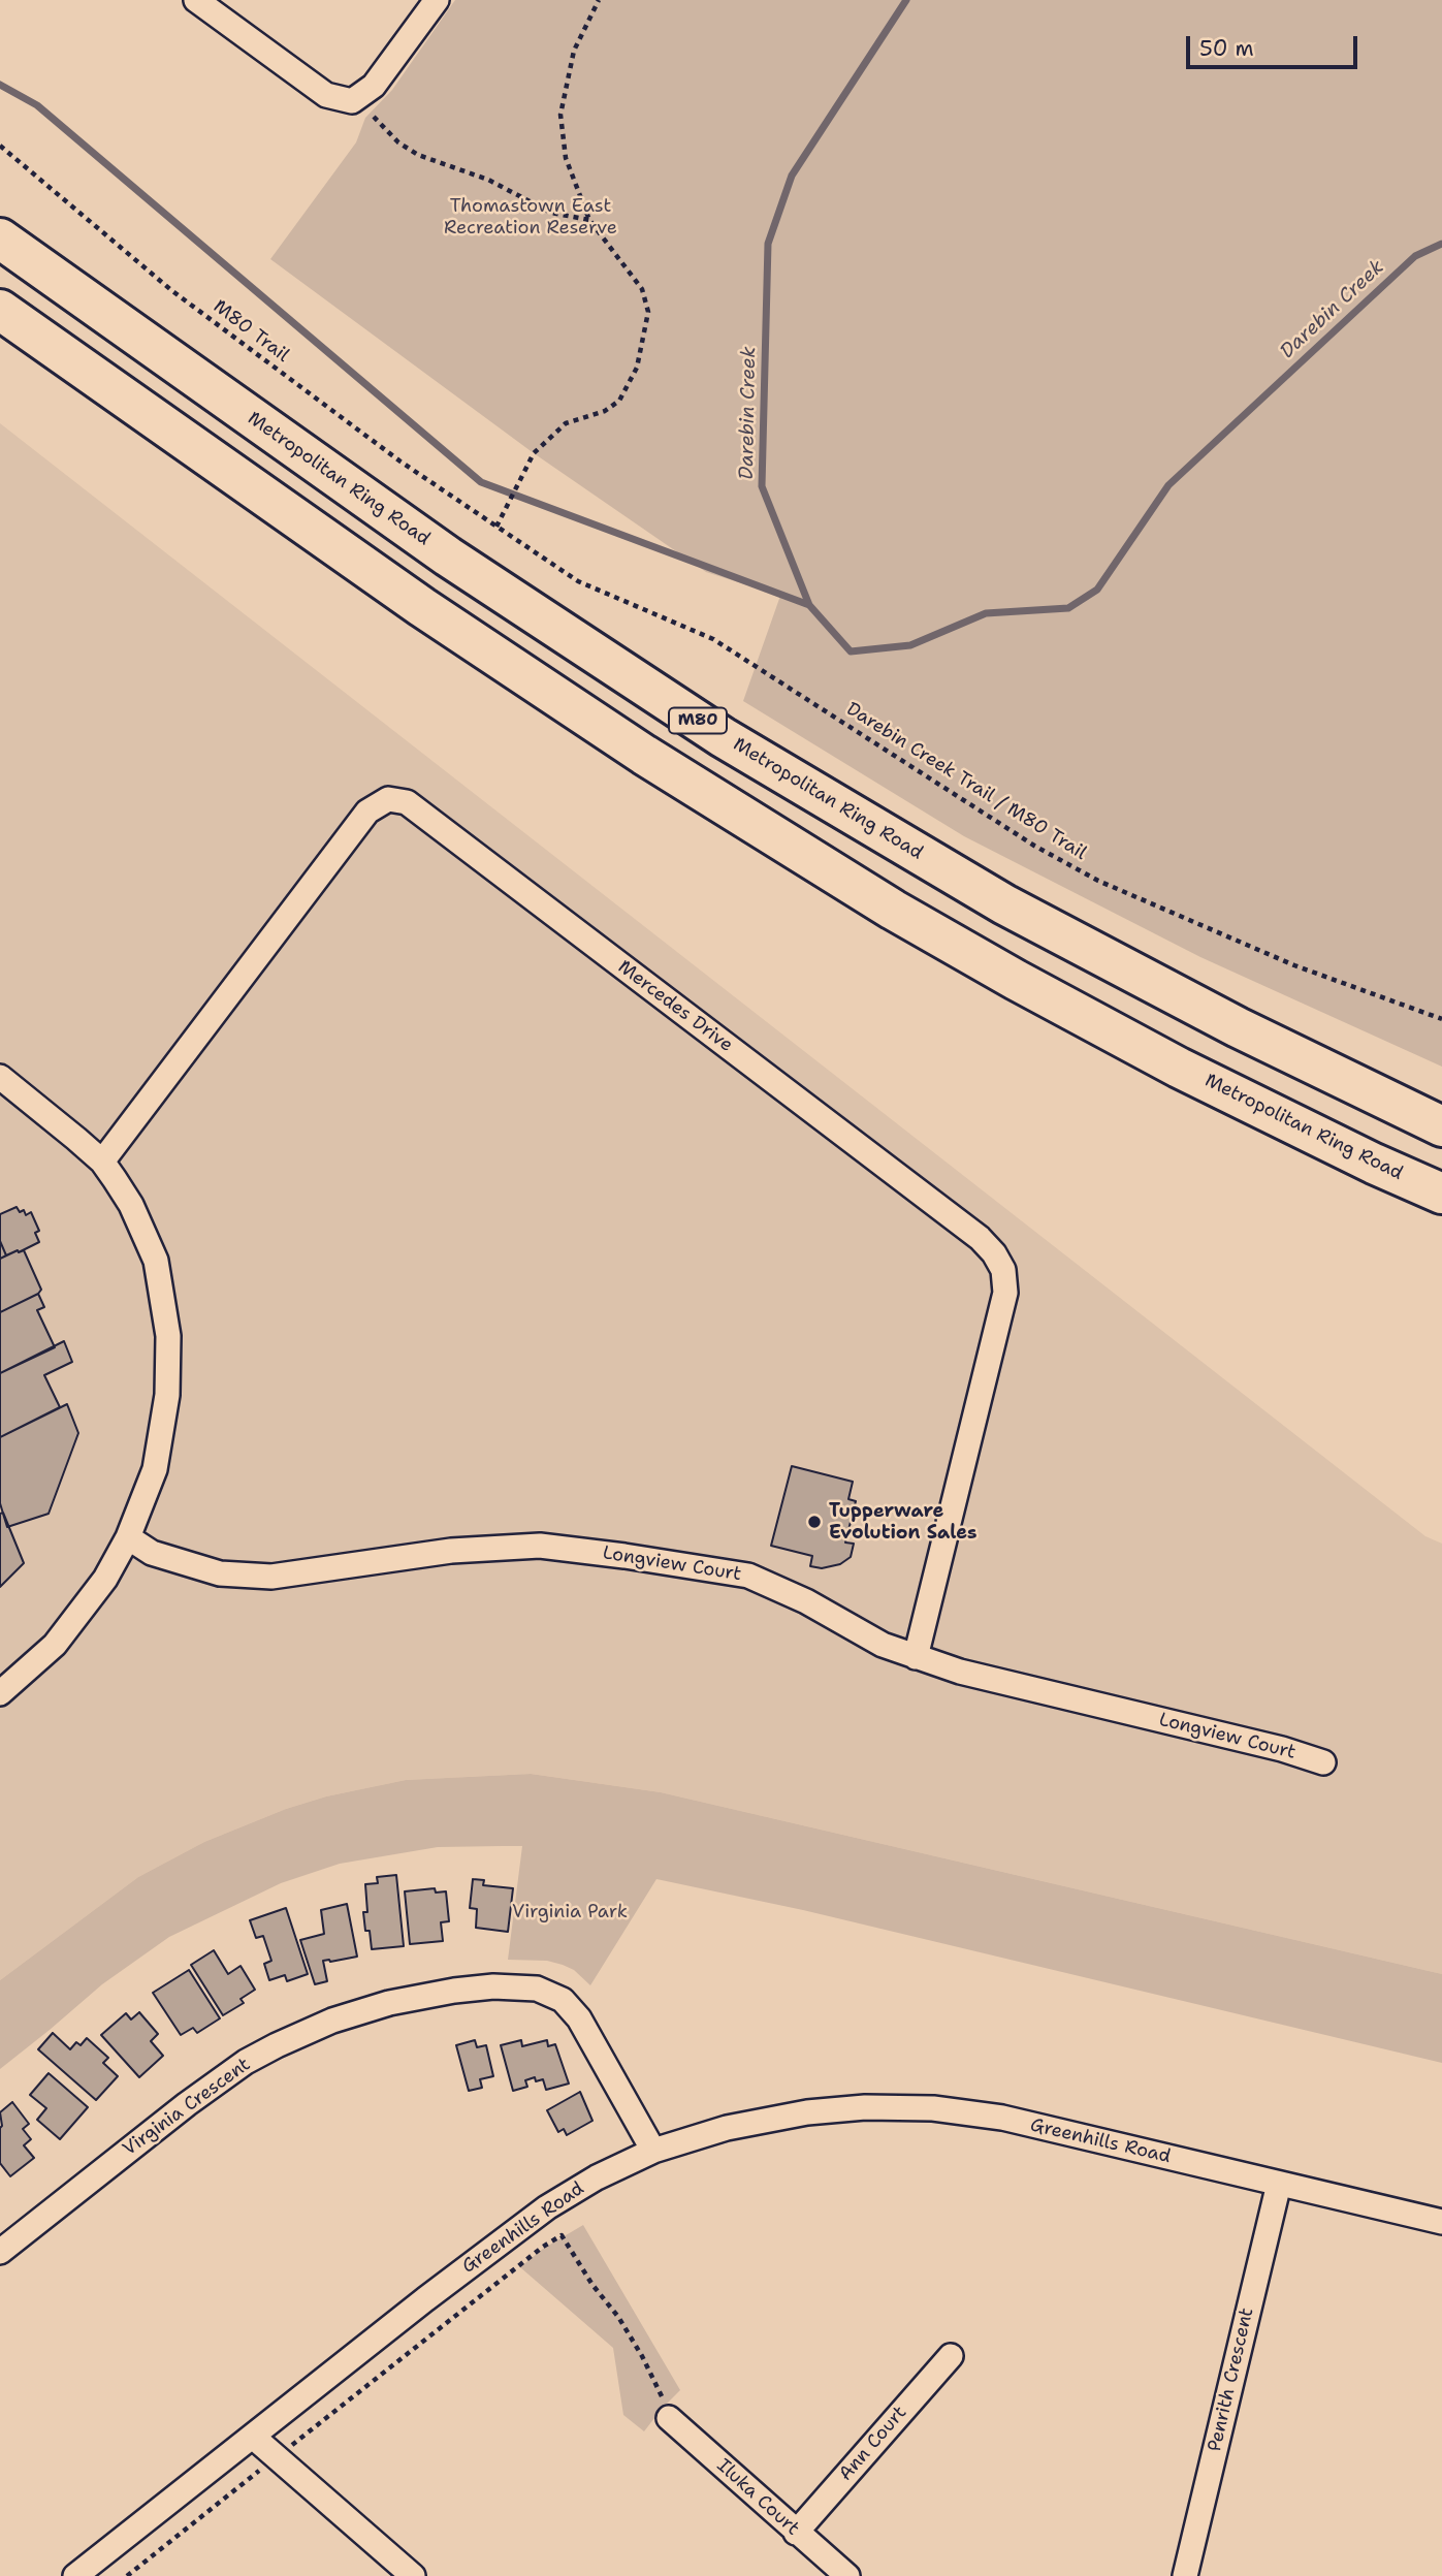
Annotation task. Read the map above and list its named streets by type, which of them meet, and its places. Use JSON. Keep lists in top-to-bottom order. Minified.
{"streets":{"highway":["Metropolitan Ring Road","M80"],"street":["Mercedes Drive","Longview Court","Virginia Crescent","Greenhills Road","Penrith Crescent","Ann Court","Iluka Court"],"path":["M80 Trail","Darebin Creek Trail / M80 Trail"]},"crossings":[["M80 Trail","Darebin Creek Trail / M80 Trail"],["Mercedes Drive","Longview Court"],["Virginia Crescent","Greenhills Road"],["Greenhills Road","Penrith Crescent"],["Ann Court","Iluka Court"]],"water":["Darebin Creek"],"parks":["Thomastown East Recreation Reserve","Virginia Park"],"places":["Tupperware Evolution Sales"],"scale_bar":"50 m"}
